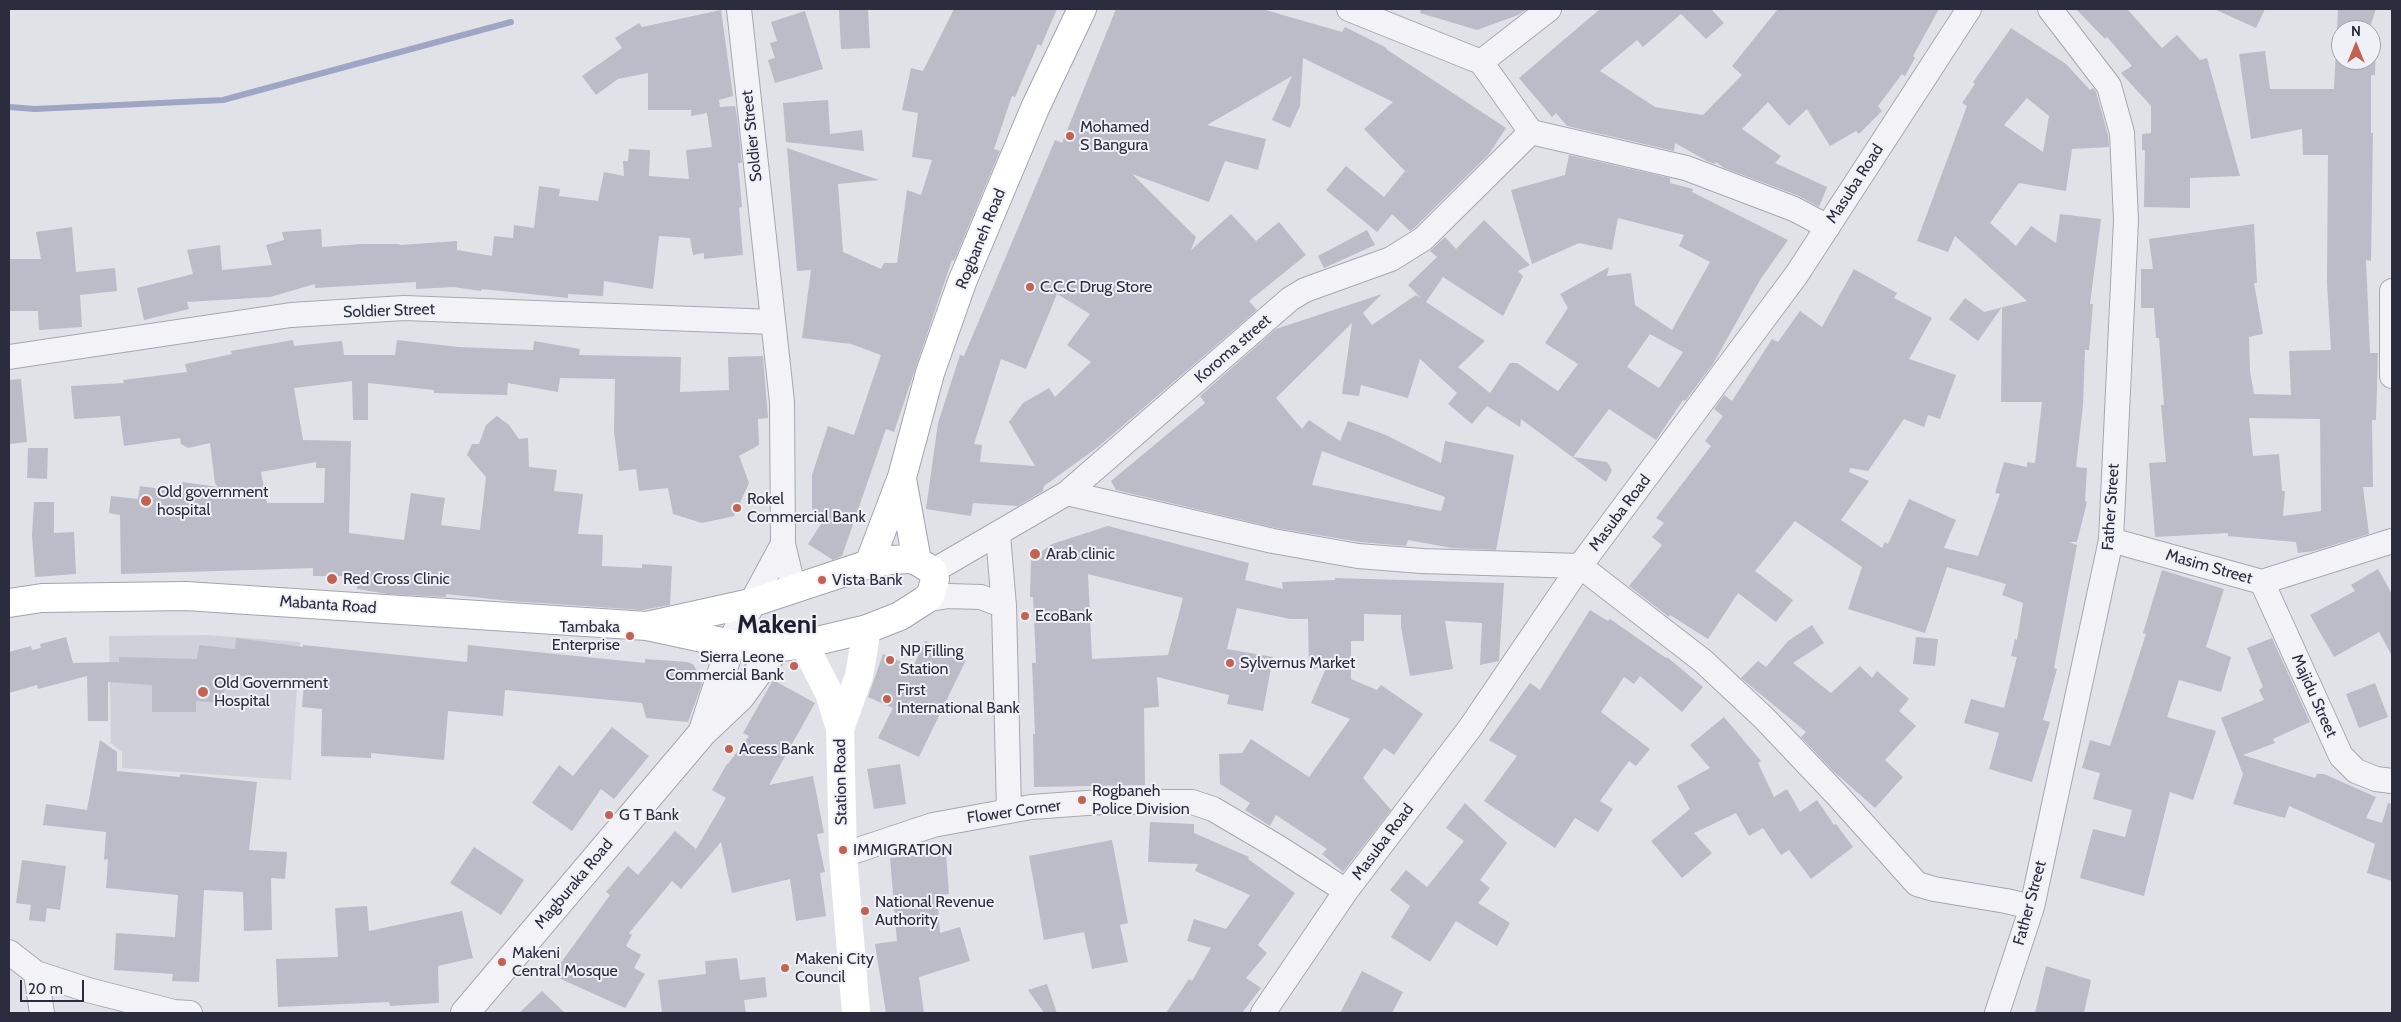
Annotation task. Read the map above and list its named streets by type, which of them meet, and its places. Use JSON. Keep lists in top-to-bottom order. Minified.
{"streets":{"main road":["Rogbaneh Road","Mabanta Road","Station Road"],"street":["Soldier Street","Masuba Road","Koroma street","Father Street","Masim Street","Majidu Street","Flower Corner","Magburaka Road"]},"crossings":[["Soldier Street","Magburaka Road"],["Masuba Road","Flower Corner"],["Father Street","Masim Street"],["Masim Street","Majidu Street"],["Station Road","Flower Corner"]],"districts":["Makeni"],"places":["Mohamed S Bangura","C.C.C Drug Store","Old government hospital","Rokel Commercial Bank","Arab clinic","Red Cross Clinic","Vista Bank","EcoBank","Tambaka Enterprise","NP Filling Station","Sylvernus Market","Sierra Leone Commercial Bank","Old Government Hospital","First International Bank","Acess Bank","Rogbaneh Police Division","G T Bank","IMMIGRATION","National Revenue Authority","Makeni Central Mosque","Makeni City Council"],"scale_bar":"20 m","north":"top"}
